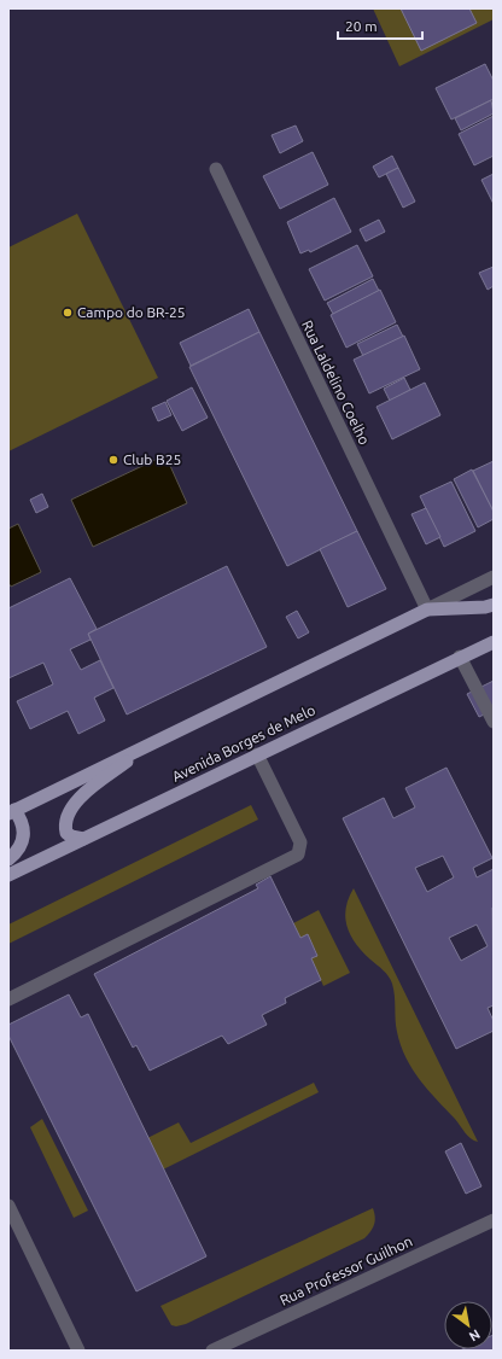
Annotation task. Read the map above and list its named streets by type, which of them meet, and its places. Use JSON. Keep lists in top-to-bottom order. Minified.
{"streets":{"main road":["Avenida Borges de Melo"],"street":["Rua Laldelino Coelho","Rua Professor Guilhon"]},"places":["Campo do BR-25","Club B25"],"scale_bar":"20 m","north":"bottom right"}
